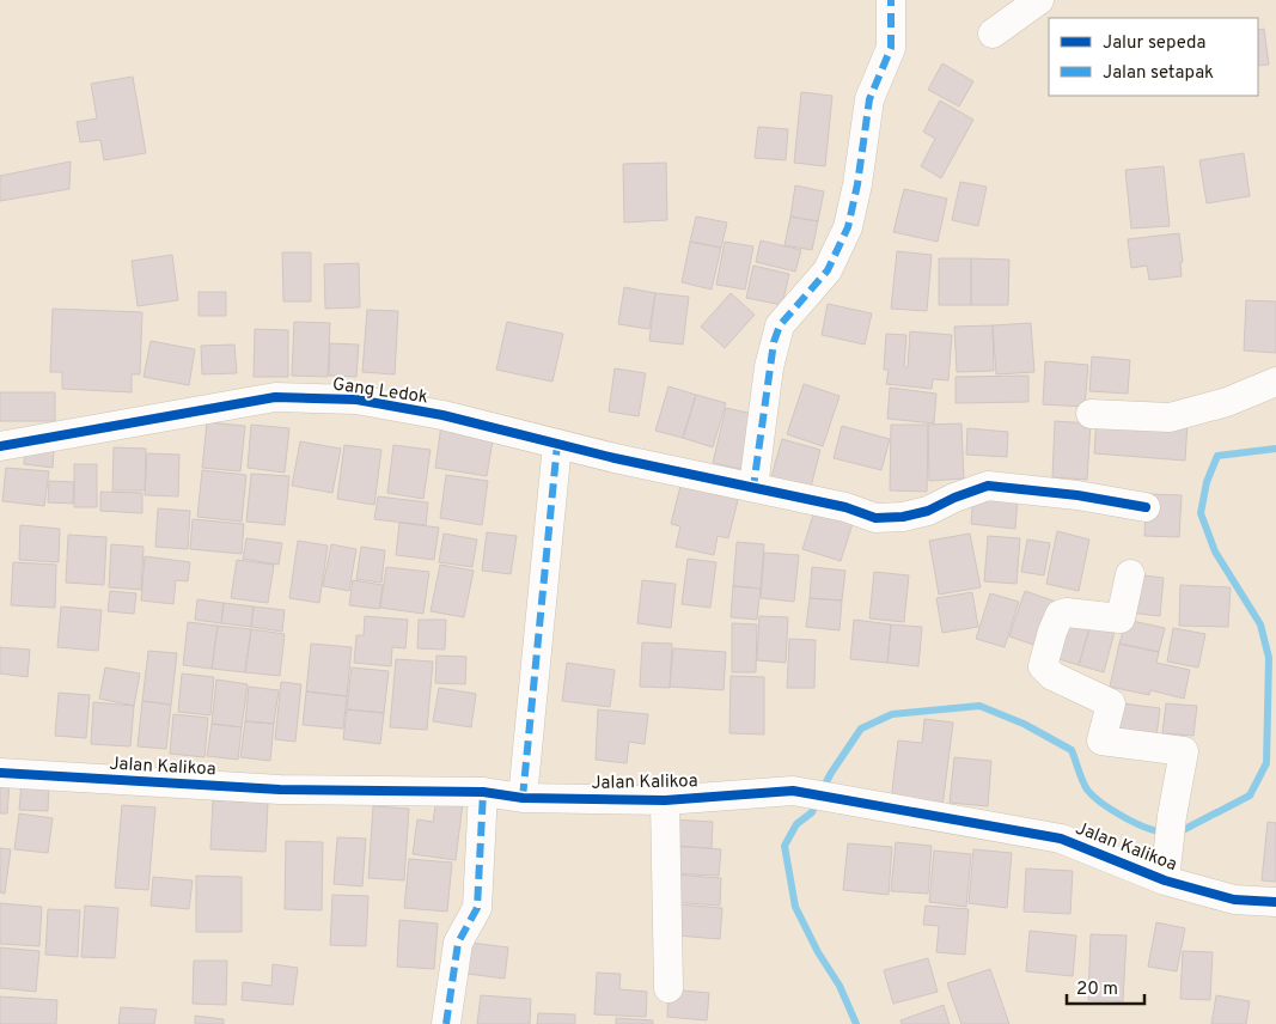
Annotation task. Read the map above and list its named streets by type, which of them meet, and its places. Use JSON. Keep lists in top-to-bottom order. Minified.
{"streets":{"street":["Gang Ledok","Jalan Kalikoa"]},"legend":["Jalur sepeda","Jalan setapak"],"scale_bar":"20 m"}
